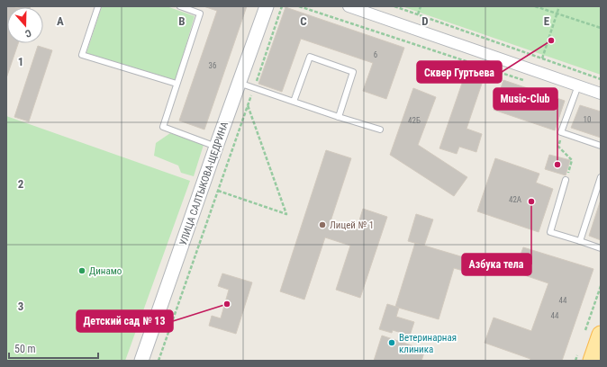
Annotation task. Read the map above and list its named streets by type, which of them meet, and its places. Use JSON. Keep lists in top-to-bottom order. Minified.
{"streets":{"street":["УЛИЦА САЛТЫКОВА-ЩЕДРИНА"]},"places":["Сквер Гуртьева","Music-Club","Азбука тела","Лицей № 1","Динамо","Детский сад № 13","Ветеринарная клиника"],"house_numbers":["6","36","10","42Б","42А","44","44"],"scale_bar":"50 m","north":"bottom","grid":{"columns":["A","B","C","D","E"],"rows":["1","2","3"]}}
